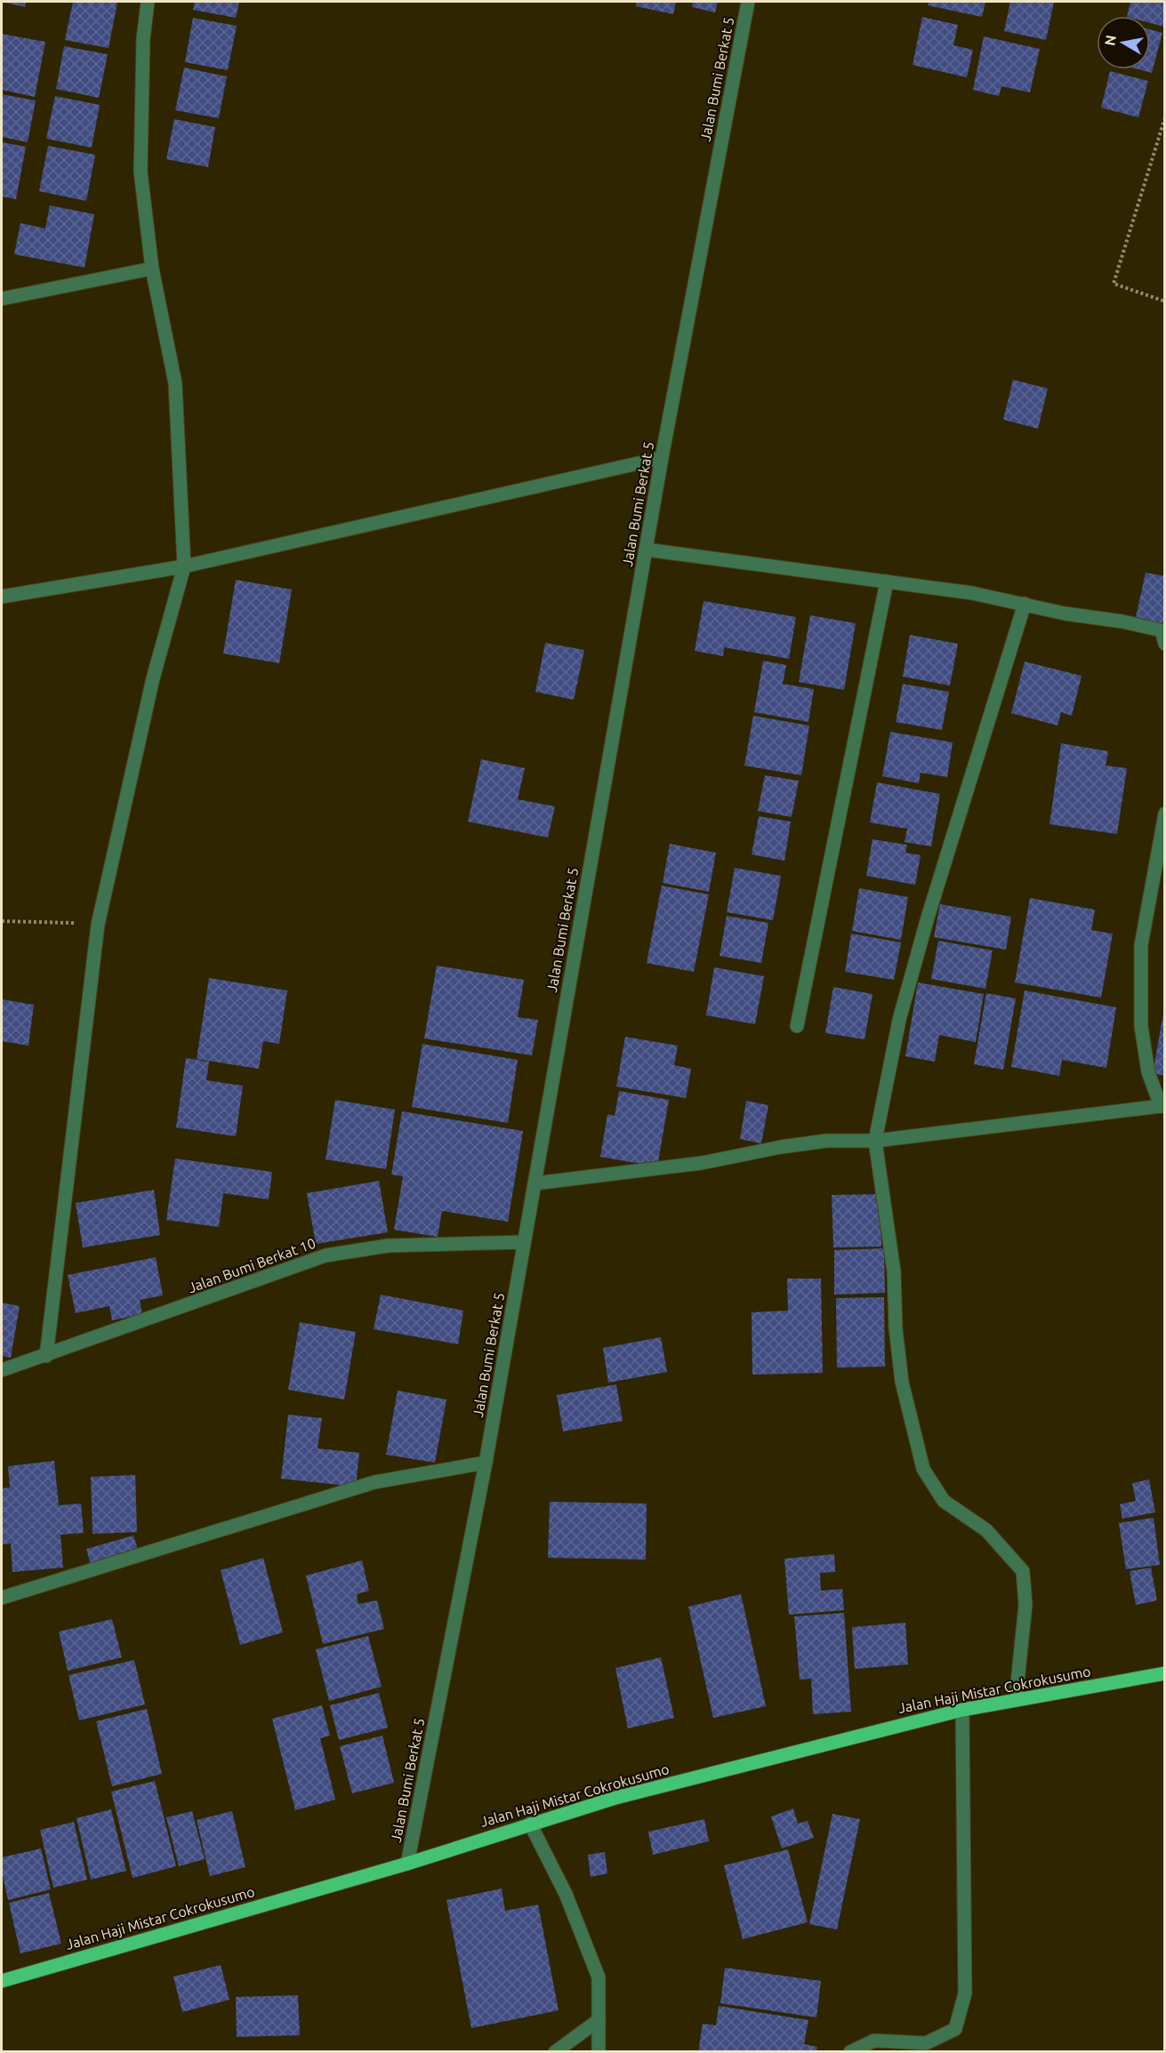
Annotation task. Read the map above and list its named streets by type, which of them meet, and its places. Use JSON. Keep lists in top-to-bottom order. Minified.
{"streets":{"main road":["Jalan Haji Mistar Cokrokusumo"],"street":["Jalan Bumi Berkat 5","Jalan Bumi Berkat 10"]},"crossings":[["Jalan Bumi Berkat 5","Jalan Bumi Berkat 10"],["Jalan Bumi Berkat 5","Jalan Haji Mistar Cokrokusumo"]],"north":"left"}
